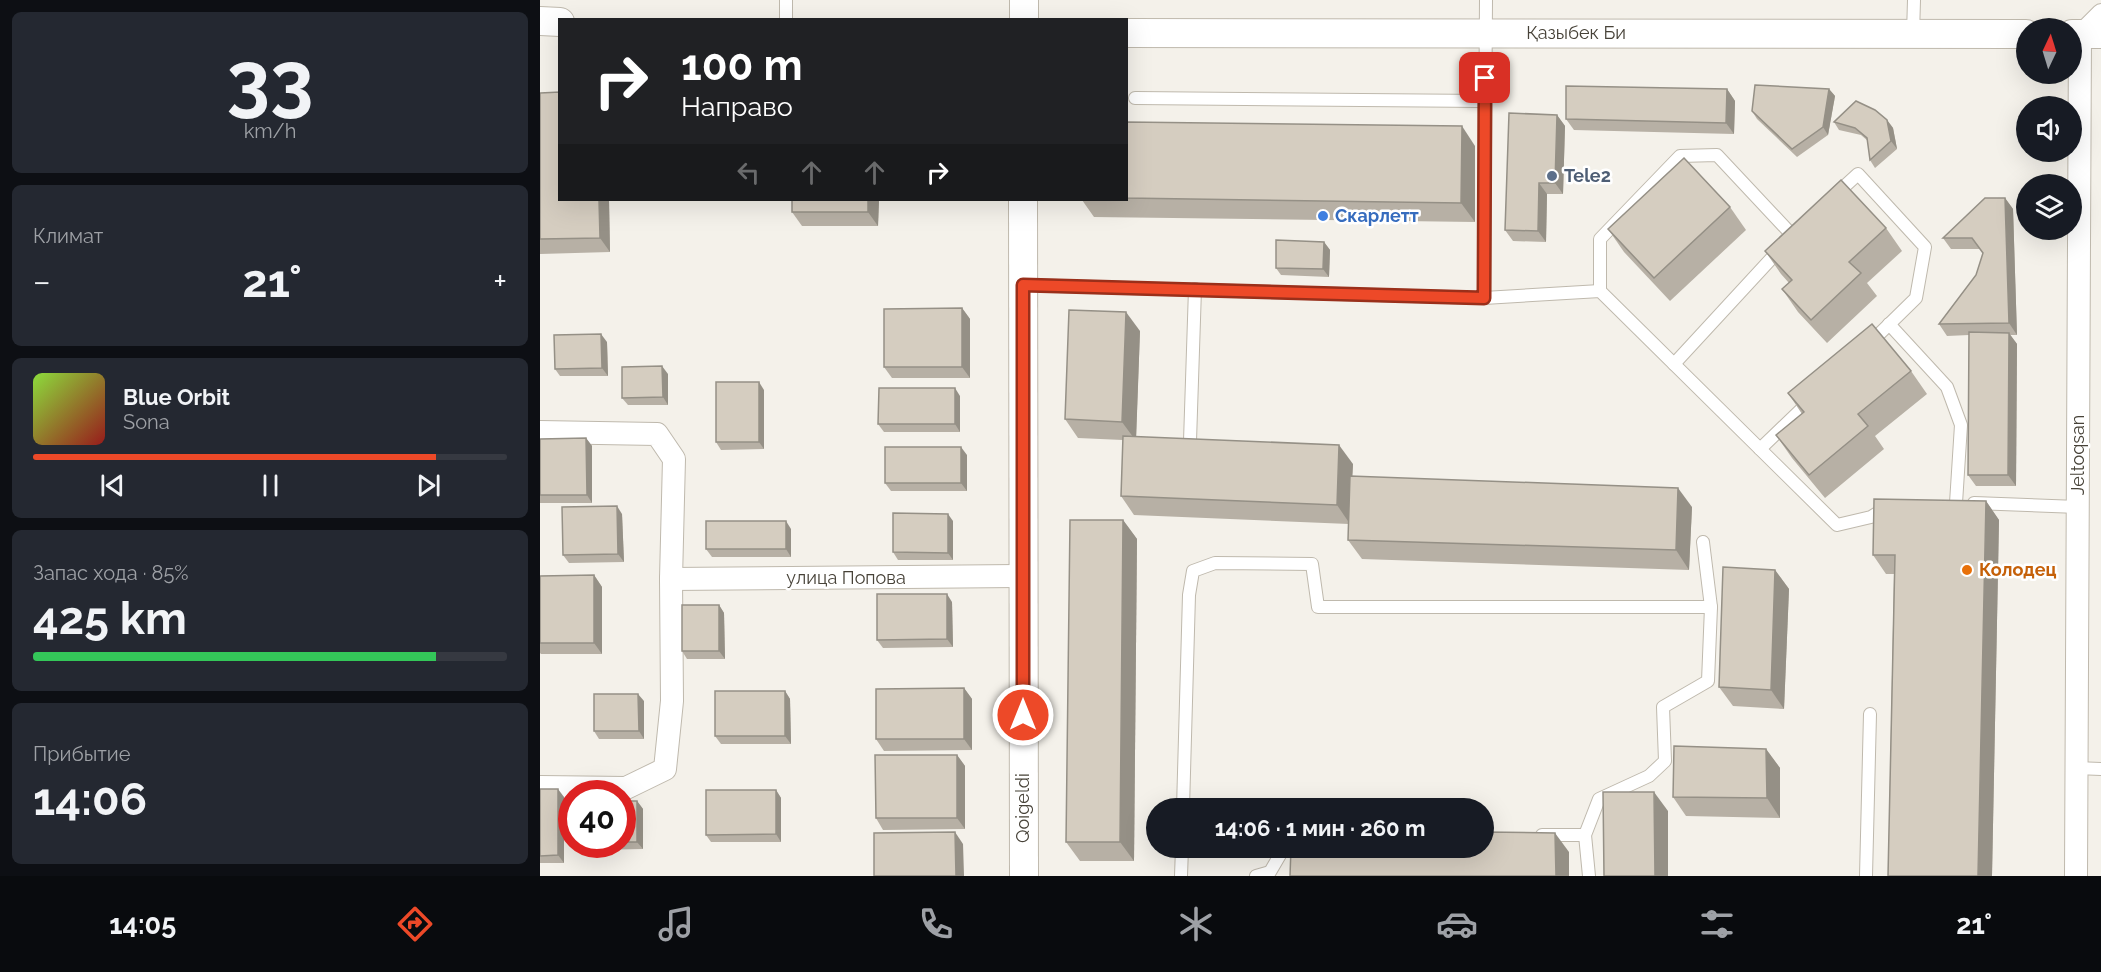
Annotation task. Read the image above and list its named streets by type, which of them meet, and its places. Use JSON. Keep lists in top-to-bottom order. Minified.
{"streets":{"street":["Қазыбек Би","Jeltoqsan","улица Попова","Qoigeldi"]},"crossings":[["улица Попова","Qoigeldi"]],"places":["Tele2","Скарлетт","Колодец"],"north":"top","page":{"tile":[["33","km/h"],"Климат",["Запас хода · 85%","425 km"],["Прибытие","14:06"]],"turn":["100 m","Направо"],"heat":["−","21°","+"],"song":["Blue Orbit","Sona"],"limit":"40","trip":"14:06 · 1 мин · 260 m","tabs":["14:05","21°"]}}
